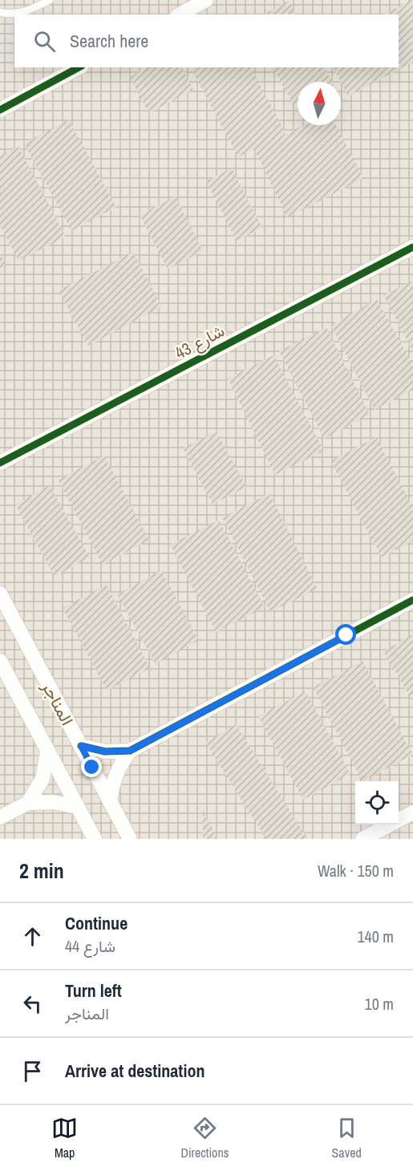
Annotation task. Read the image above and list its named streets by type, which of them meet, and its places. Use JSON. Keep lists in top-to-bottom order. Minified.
{"streets":{"street":["شارع 43","المناجر"]},"north":"top","page":{"search":"Search here","heading":["2 min","Walk · 150 m"],"list":[["Continue","شارع 44","140 m"],["Turn left","المناجر","10 m"],"Arrive at destination"],"nav":["Map","Directions","Saved"]}}
